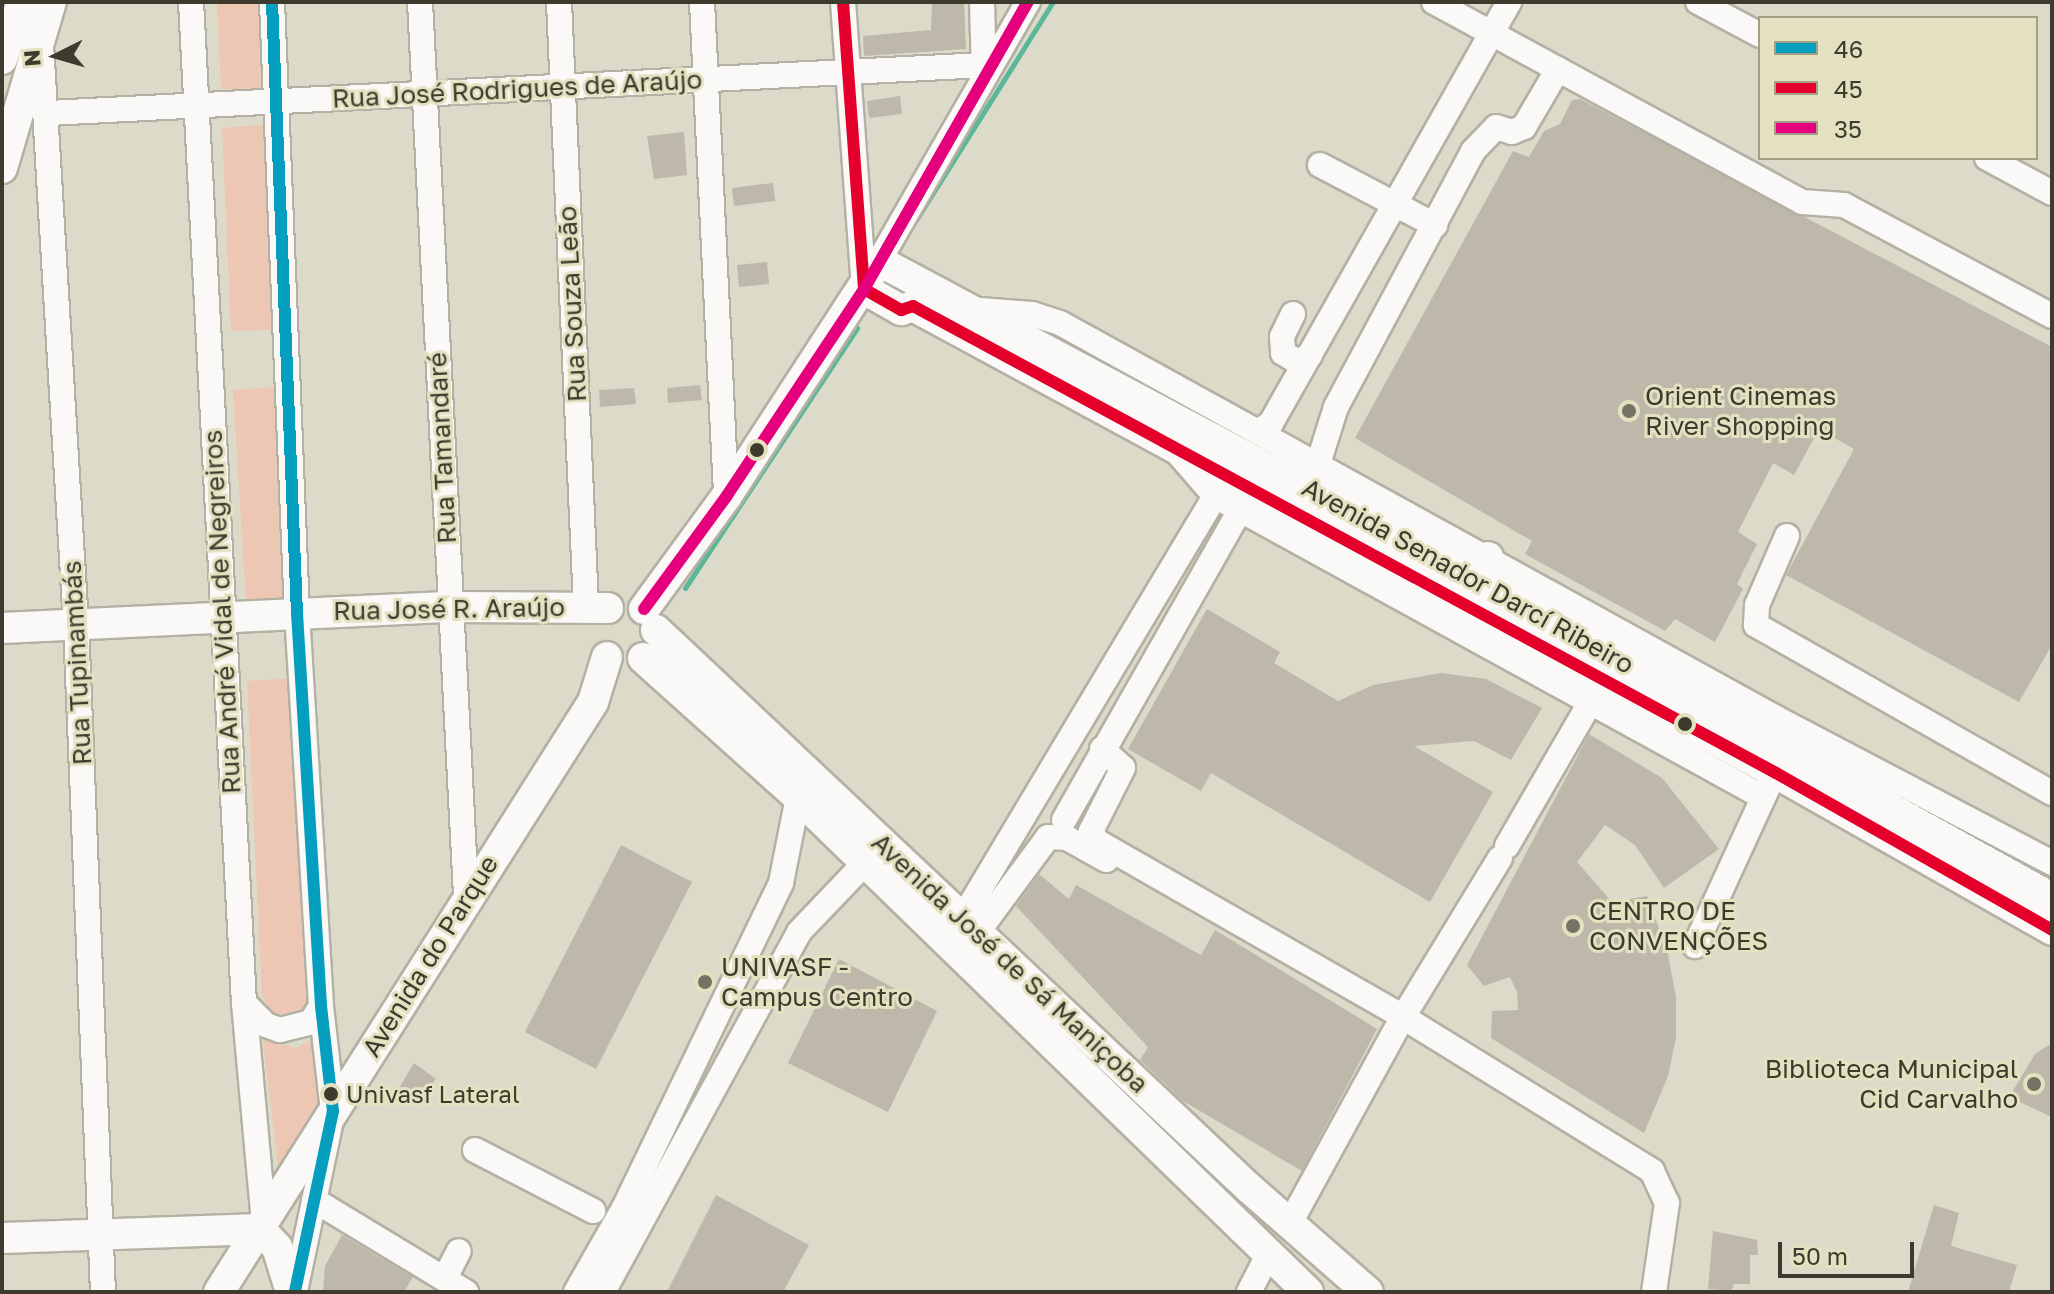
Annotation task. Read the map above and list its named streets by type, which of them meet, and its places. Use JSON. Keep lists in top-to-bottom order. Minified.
{"streets":{"main road":["Avenida Senador Darcí Ribeiro","Rua José R. Araújo","Avenida do Parque","Avenida José de Sá Maniçoba"],"street":["Rua José Rodrigues de Araújo","Rua Souza Leão","Rua Tamandaré","Rua André Vidal de Negreiros","Rua Tupinambás"]},"crossings":[["Rua José Rodrigues de Araújo","Rua Souza Leão"],["Rua José Rodrigues de Araújo","Rua Tamandaré"],["Rua José Rodrigues de Araújo","Rua André Vidal de Negreiros"],["Rua José Rodrigues de Araújo","Rua Tupinambás"],["Rua Souza Leão","Rua José R. Araújo"],["Rua Souza Leão","Avenida do Parque"],["Rua Souza Leão","Avenida José de Sá Maniçoba"],["Rua Tamandaré","Rua José R. Araújo"],["Rua Tamandaré","Avenida do Parque"],["Rua José R. Araújo","Rua André Vidal de Negreiros"],["Rua José R. Araújo","Rua Tupinambás"],["Rua José R. Araújo","Avenida do Parque"],["Rua José R. Araújo","Avenida José de Sá Maniçoba"],["Rua André Vidal de Negreiros","Avenida do Parque"],["Avenida do Parque","Avenida José de Sá Maniçoba"]],"places":["Orient Cinemas River Shopping","CENTRO DE CONVENÇÕES","UNIVASF - Campus Centro","Biblioteca Municipal Cid Carvalho","Univasf Lateral"],"lines":["transit line 46","transit line 45","transit line 35"],"legend":["46","45","35"],"scale_bar":"50 m","north":"left"}
